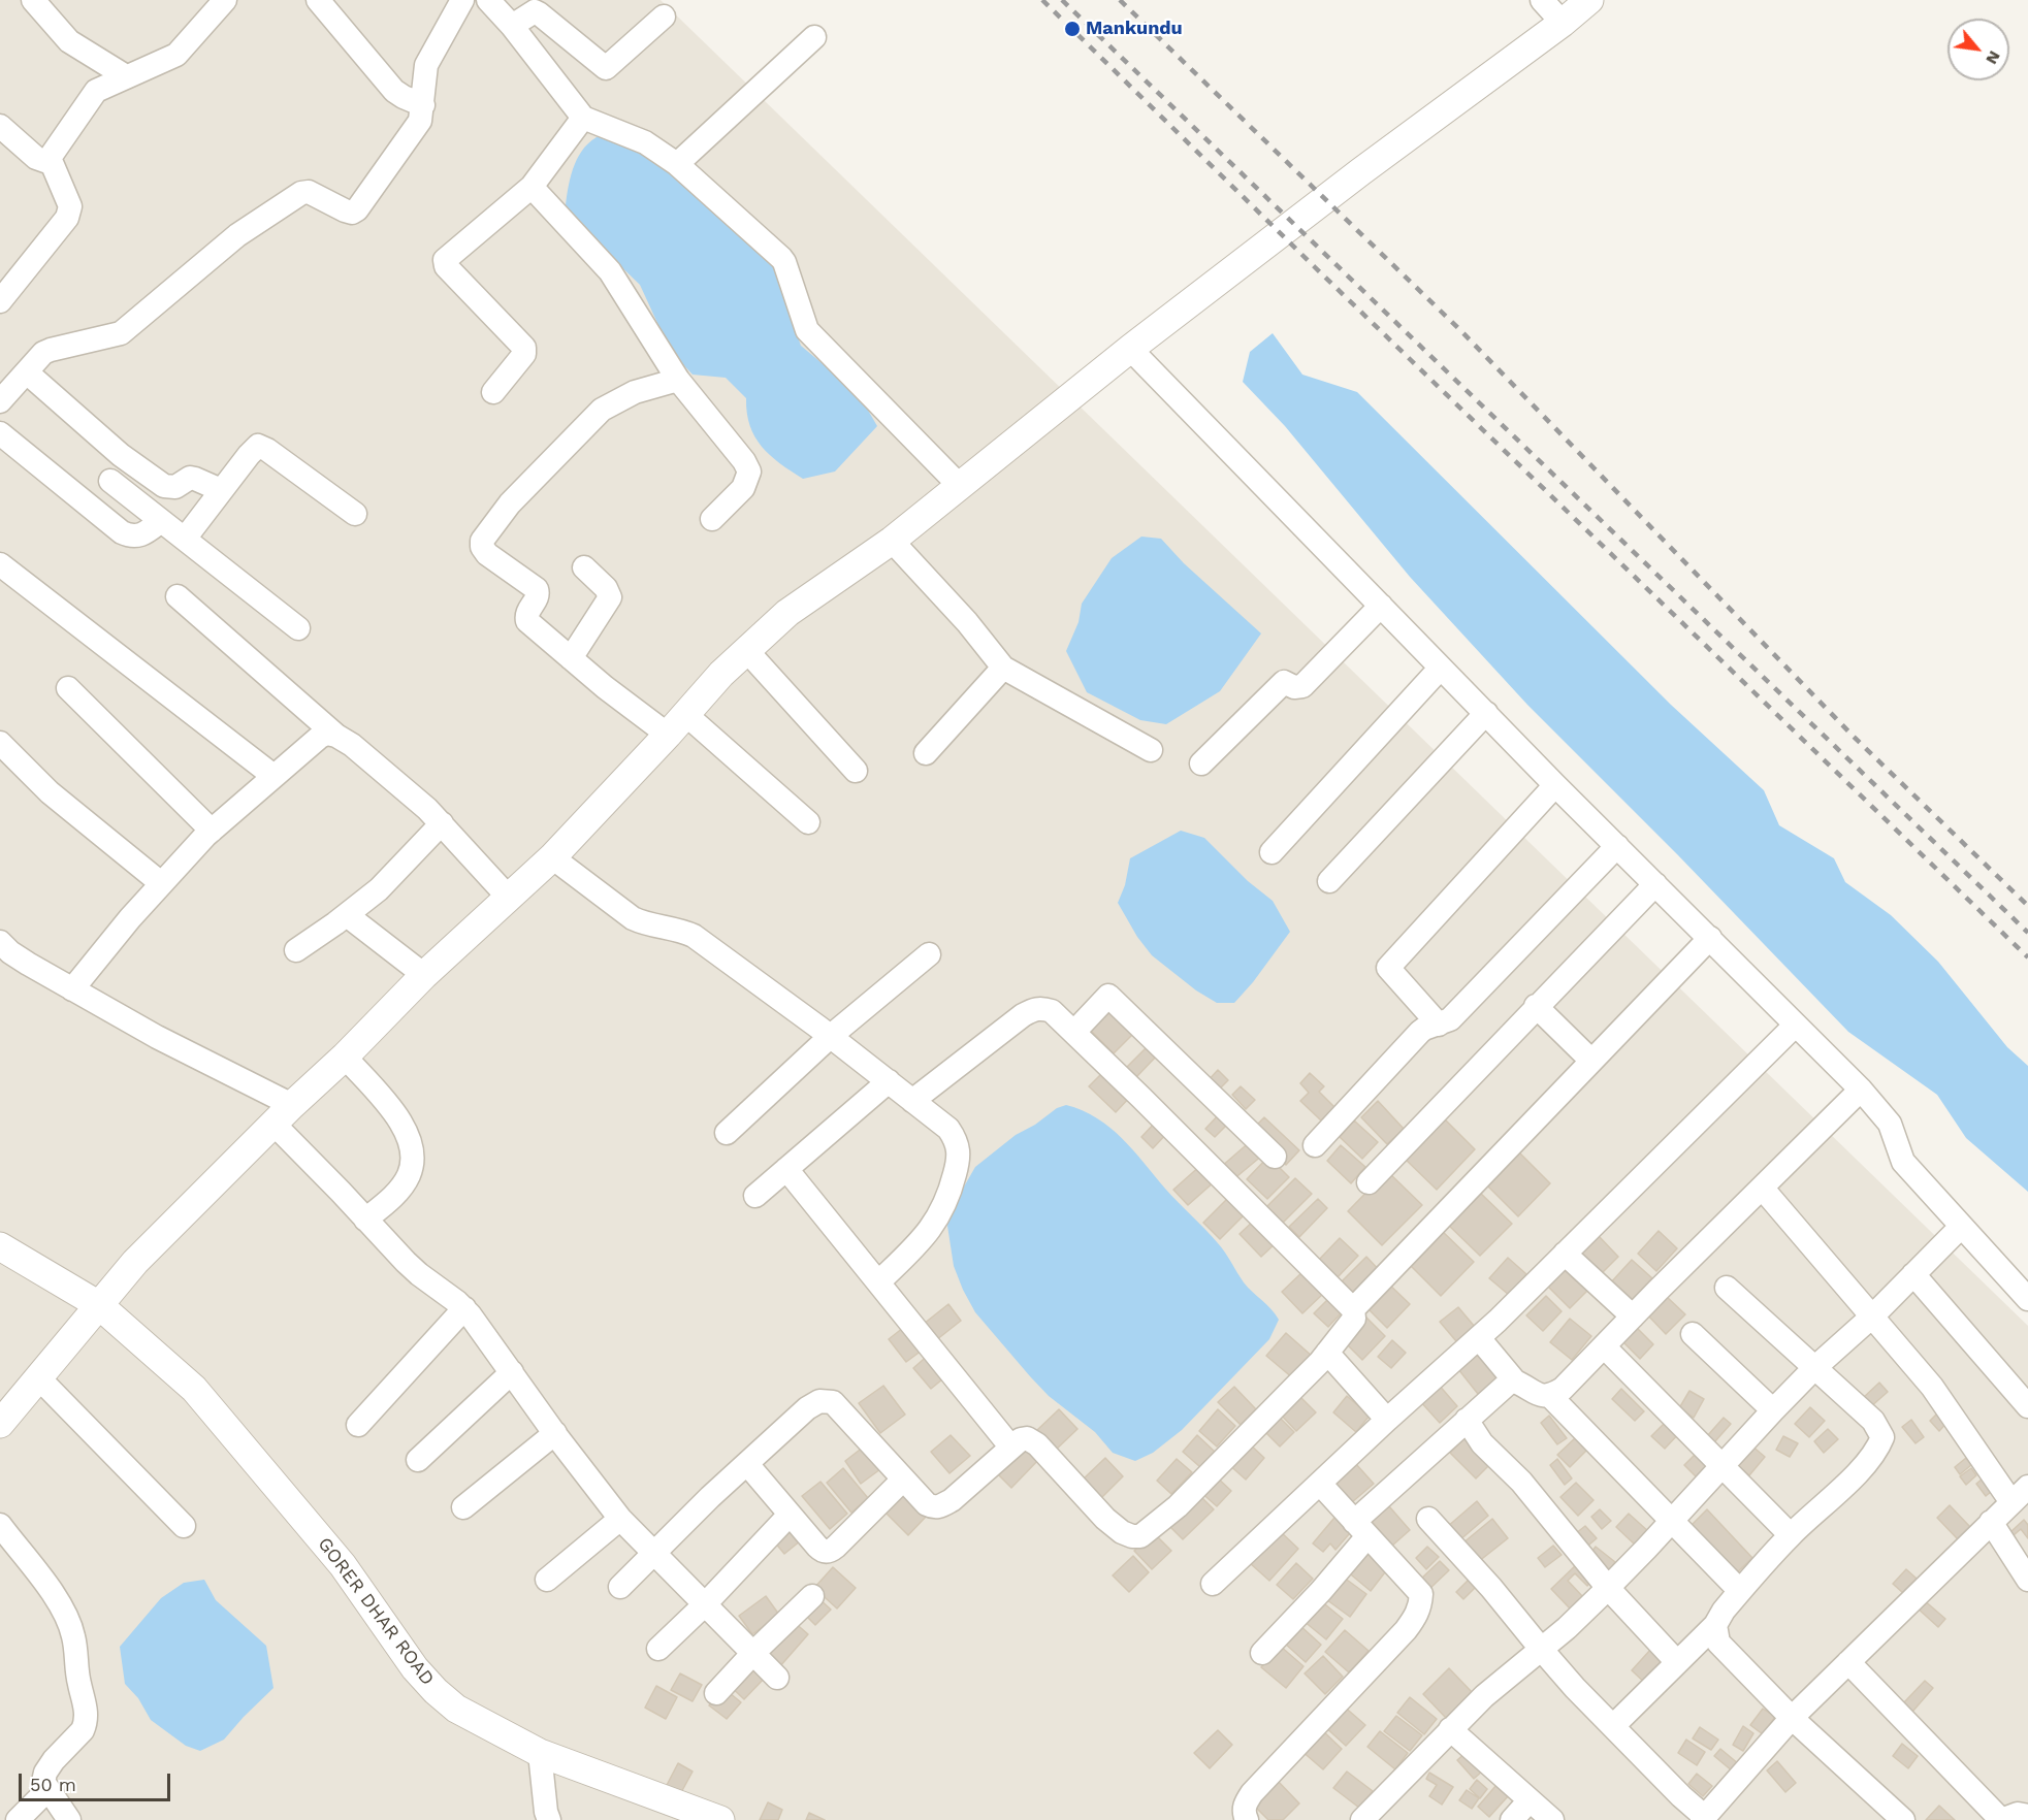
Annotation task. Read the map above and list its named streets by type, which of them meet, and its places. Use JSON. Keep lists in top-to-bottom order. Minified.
{"streets":{"street":["GORER DHAR ROAD"]},"places":["Mankundu"],"scale_bar":"50 m","north":"bottom right"}
